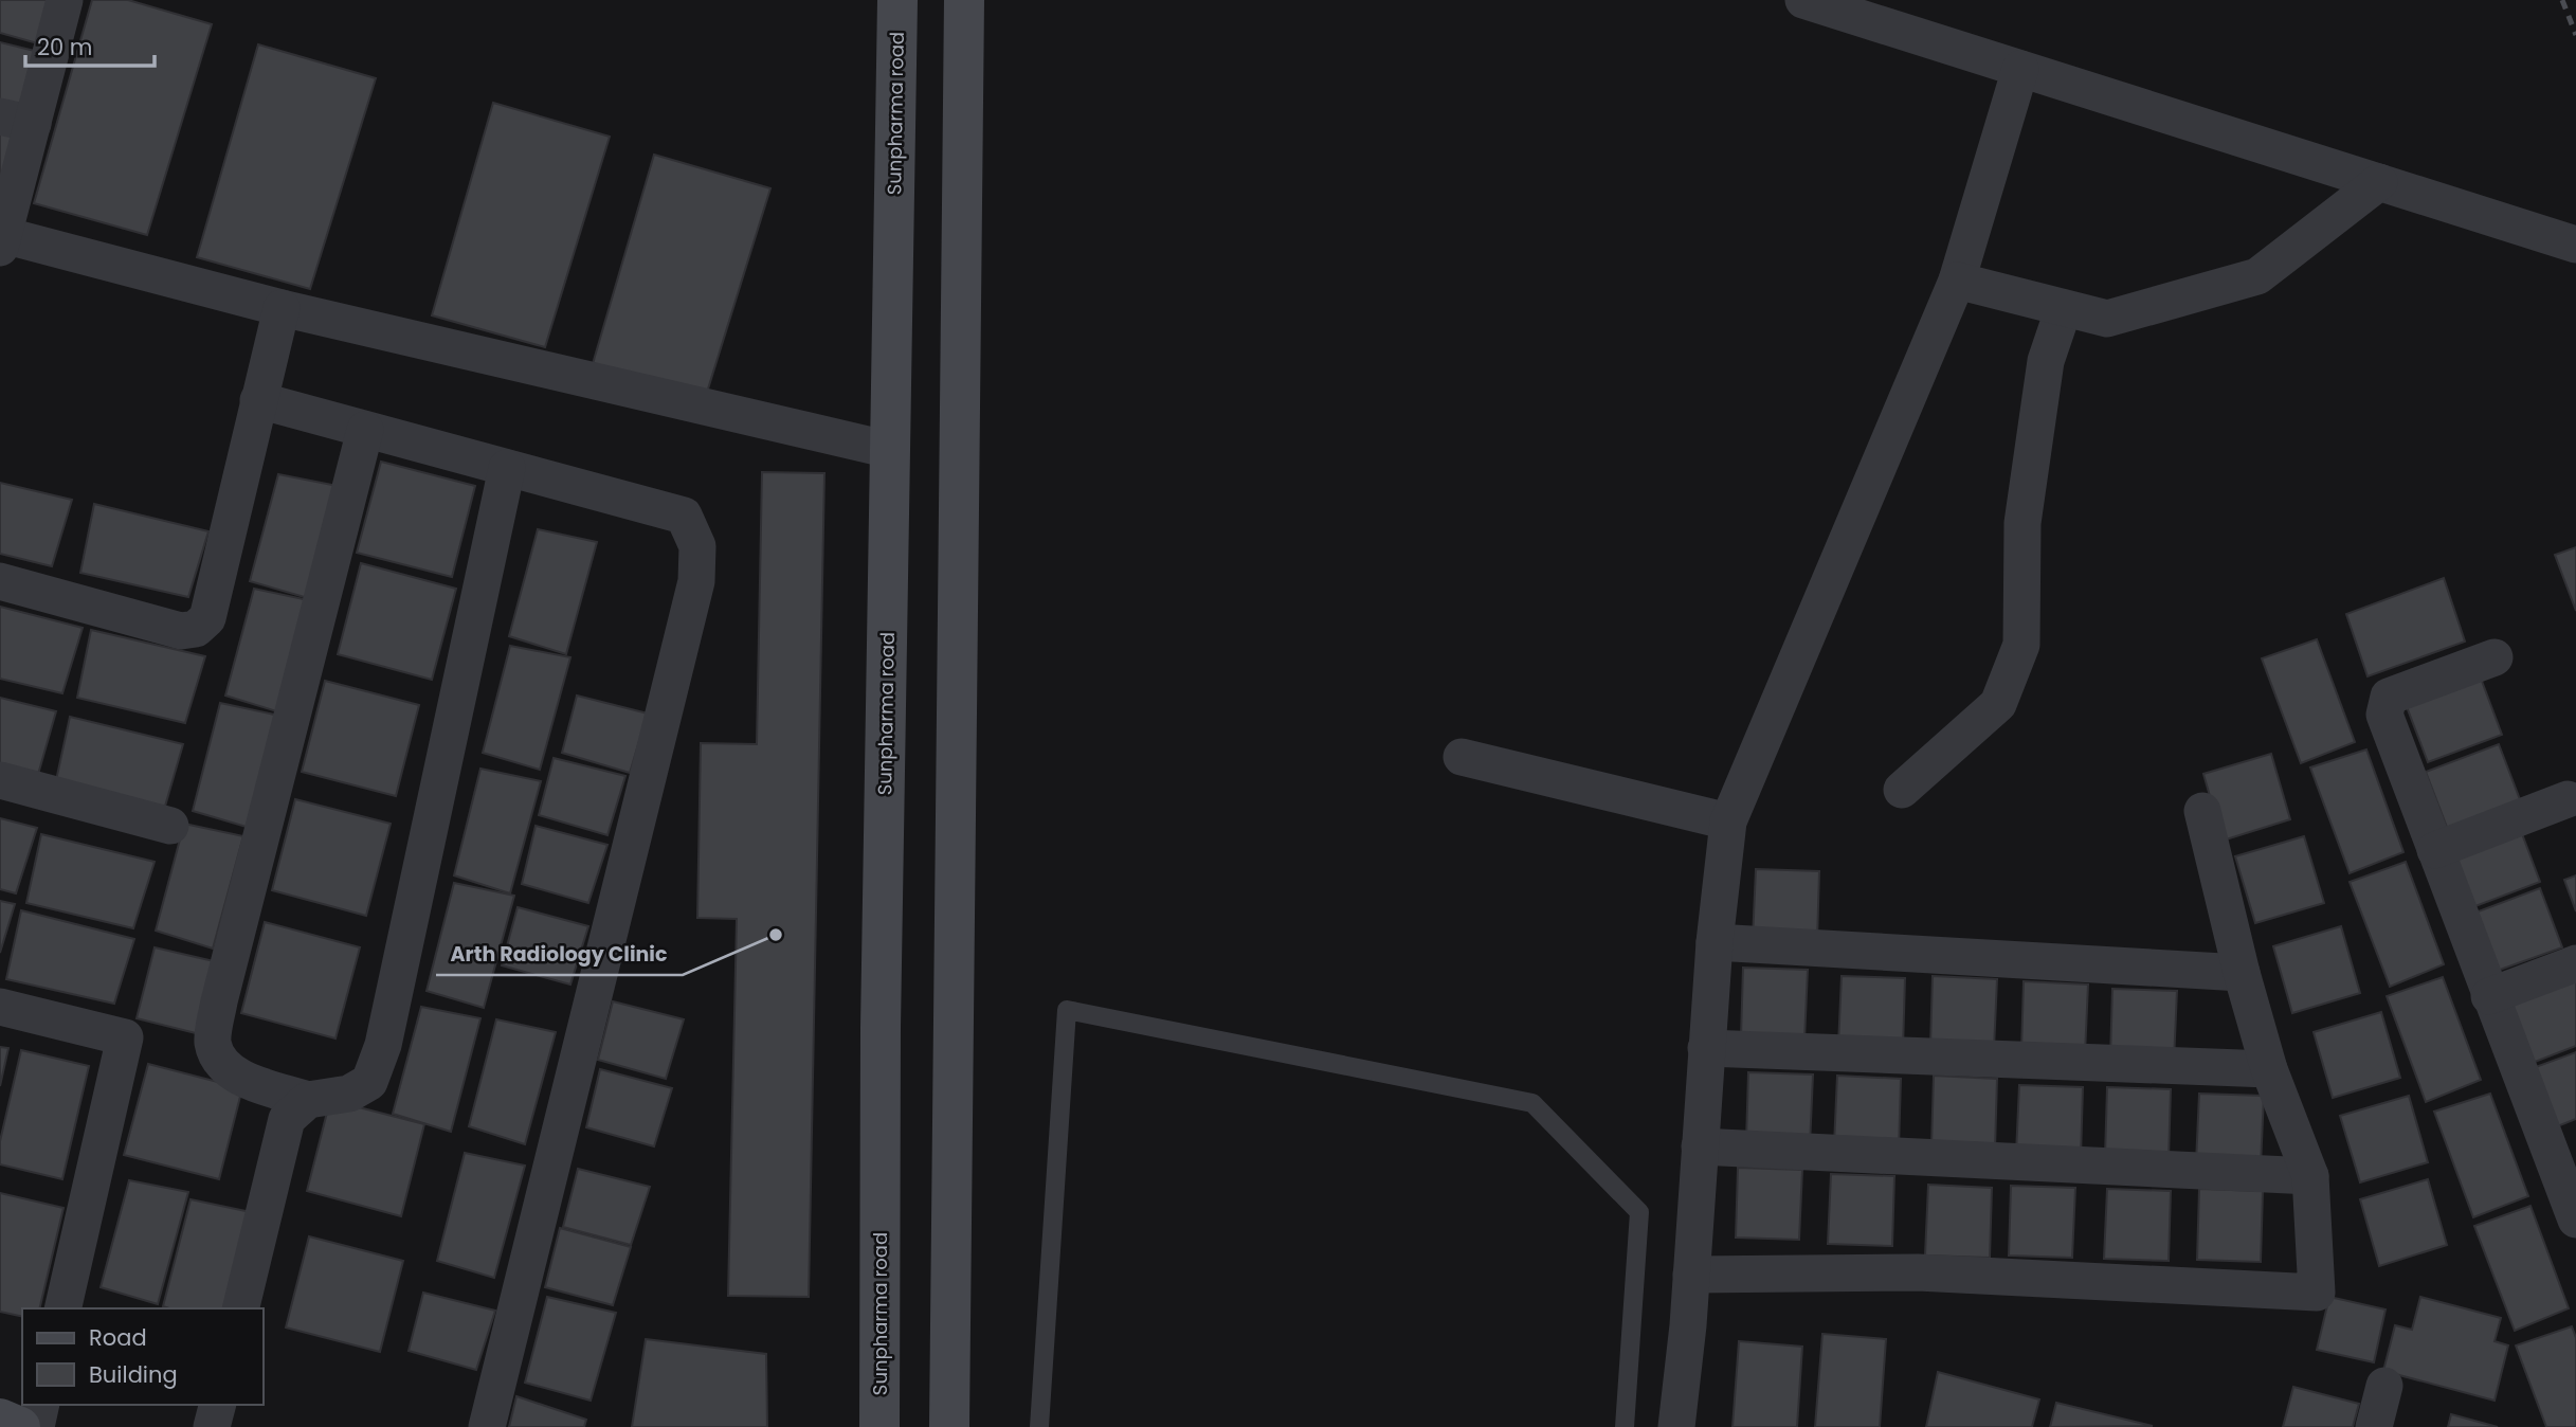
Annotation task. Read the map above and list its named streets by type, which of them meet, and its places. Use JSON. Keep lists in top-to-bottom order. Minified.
{"streets":{"street":["Sunpharma road"]},"places":["Arth Radiology Clinic"],"legend":["Road","Building"],"scale_bar":"20 m"}
